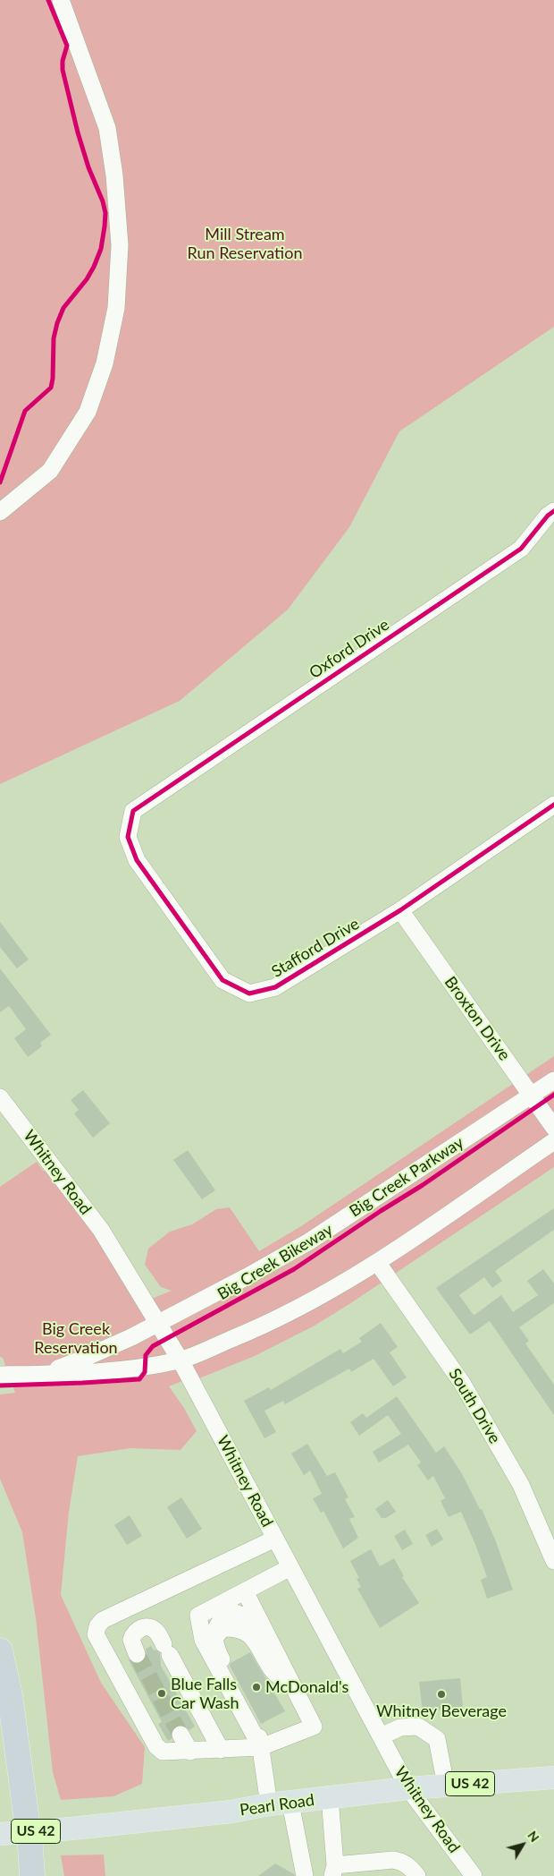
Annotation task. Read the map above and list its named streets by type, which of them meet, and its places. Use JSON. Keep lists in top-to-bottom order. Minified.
{"streets":{"main road":["US 42","Pearl Road"],"street":["Oxford Drive","Stafford Drive","Broxton Drive","Whitney Road","Big Creek Parkway","South Drive"],"cycle path":["Big Creek Bikeway"]},"crossings":[["Oxford Drive","Stafford Drive"],["Stafford Drive","Broxton Drive"],["Broxton Drive","Big Creek Parkway"],["Whitney Road","Big Creek Parkway"],["Whitney Road","Pearl Road"],["Big Creek Parkway","South Drive"]],"parks":["Mill Stream Run Reservation","Big Creek Reservation"],"places":["McDonald's","Blue Falls Car Wash","Whitney Beverage"],"north":"top right"}
